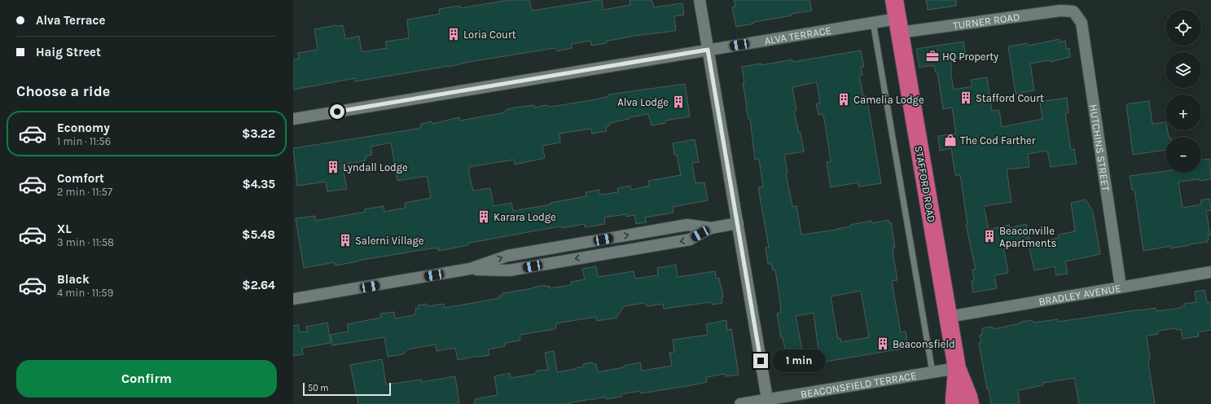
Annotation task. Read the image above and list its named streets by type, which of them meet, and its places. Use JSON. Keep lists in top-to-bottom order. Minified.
{"streets":{"highway":["STAFFORD ROAD"],"street":["TURNER ROAD","ALVA TERRACE","HUTCHINS STREET","BRADLEY AVENUE","BEACONSFIELD TERRACE"]},"crossings":[["TURNER ROAD","ALVA TERRACE"],["TURNER ROAD","HUTCHINS STREET"],["TURNER ROAD","STAFFORD ROAD"],["ALVA TERRACE","STAFFORD ROAD"],["HUTCHINS STREET","BRADLEY AVENUE"],["STAFFORD ROAD","BRADLEY AVENUE"],["STAFFORD ROAD","BEACONSFIELD TERRACE"]],"places":{"building":["Loria Court","Stafford Court","Camelia Lodge","Alva Lodge","Lyndall Lodge","Karara Lodge","Beaconville Apartments","Salerni Village","Beaconsfield"],"office":["HQ Property"],"shop":["The Cod Farther"]},"scale_bar":"50 m","page":{"banner":["Alva Terrace","Haig Street"],"map_buttons":["+","−"],"heading":"Choose a ride","list":[{"name":"Economy","note":"1 min · 11:56","value":"$3.22"},{"name":"Comfort","note":"2 min · 11:57","value":"$4.35"},{"name":"XL","note":"3 min · 11:58","value":"$5.48"},{"name":"Black","note":"4 min · 11:59","value":"$2.64"}],"bubble":"1 min","buttons":"Confirm","scale":"50 m"}}
